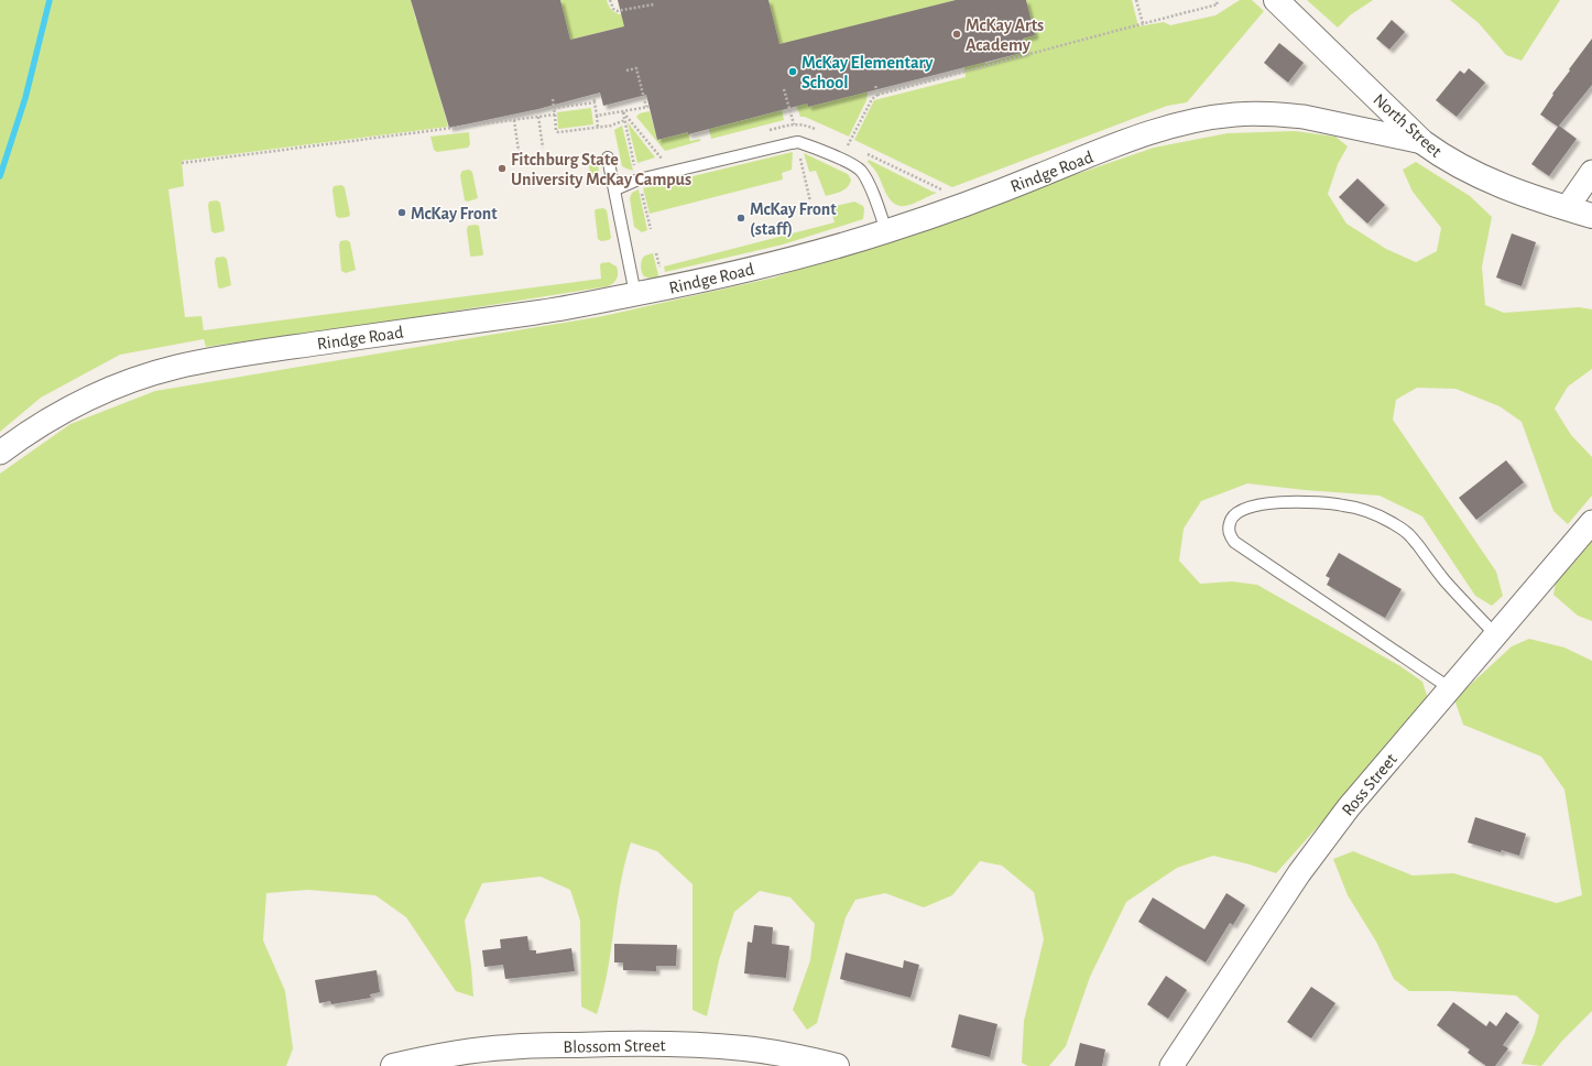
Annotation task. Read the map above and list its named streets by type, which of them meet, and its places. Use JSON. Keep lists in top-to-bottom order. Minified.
{"streets":{"street":["North Street","Rindge Road","Ross Street","Blossom Street"]},"crossings":[["North Street","Rindge Road"]],"places":["McKay Arts Academy","McKay Elementary School","Fitchburg State University McKay Campus","McKay Front","McKay Front (staff)"]}
